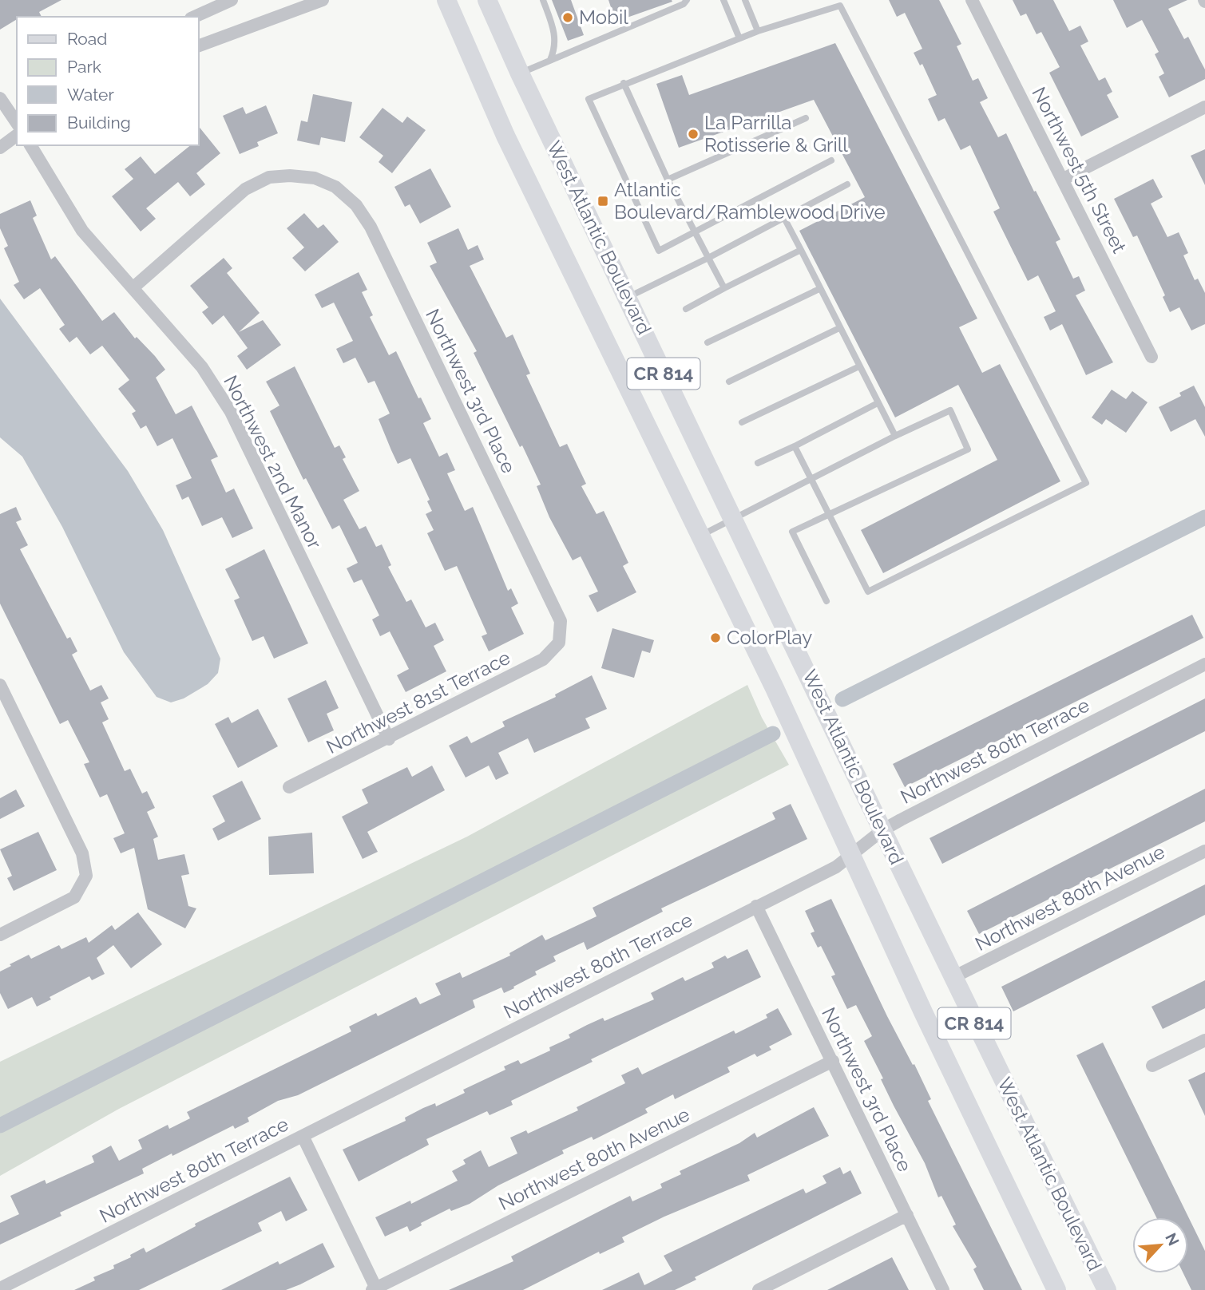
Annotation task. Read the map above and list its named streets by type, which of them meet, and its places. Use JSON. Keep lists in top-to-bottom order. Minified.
{"streets":{"main road":["West Atlantic Boulevard","CR 814"],"street":["Northwest 5th Street","Northwest 3rd Place","Northwest 2nd Manor","Northwest 81st Terrace","Northwest 80th Terrace","Northwest 80th Avenue"]},"crossings":[["West Atlantic Boulevard","Northwest 80th Terrace"],["West Atlantic Boulevard","Northwest 80th Avenue"],["Northwest 3rd Place","Northwest 2nd Manor"],["Northwest 3rd Place","Northwest 81st Terrace"],["Northwest 3rd Place","Northwest 80th Terrace"],["Northwest 3rd Place","Northwest 80th Avenue"],["Northwest 2nd Manor","Northwest 81st Terrace"]],"places":{"other":["Mobil","La Parrilla Rotisserie & Grill","ColorPlay"],"transit":["Atlantic Boulevard/Ramblewood Drive"]},"legend":["Road","Park","Water","Building"],"north":"top right"}
